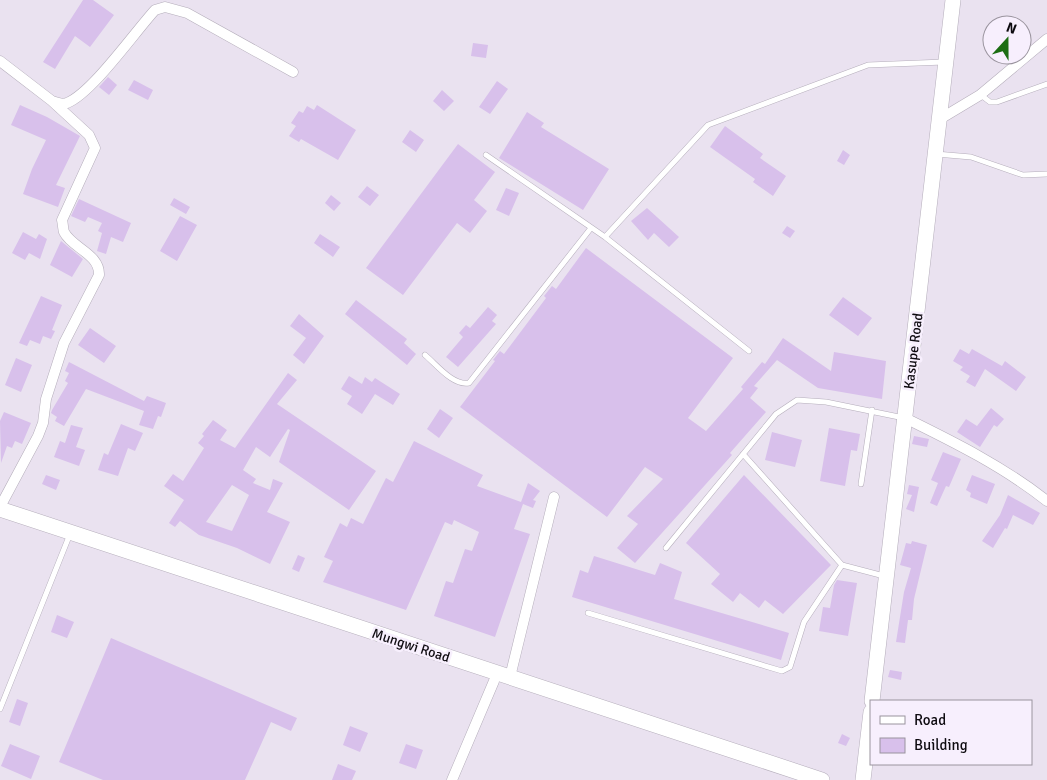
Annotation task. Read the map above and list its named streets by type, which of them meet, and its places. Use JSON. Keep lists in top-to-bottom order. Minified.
{"streets":{"main road":["Kasupe Road","Mungwi Road"]},"legend":["Road","Building"],"north":"top"}
